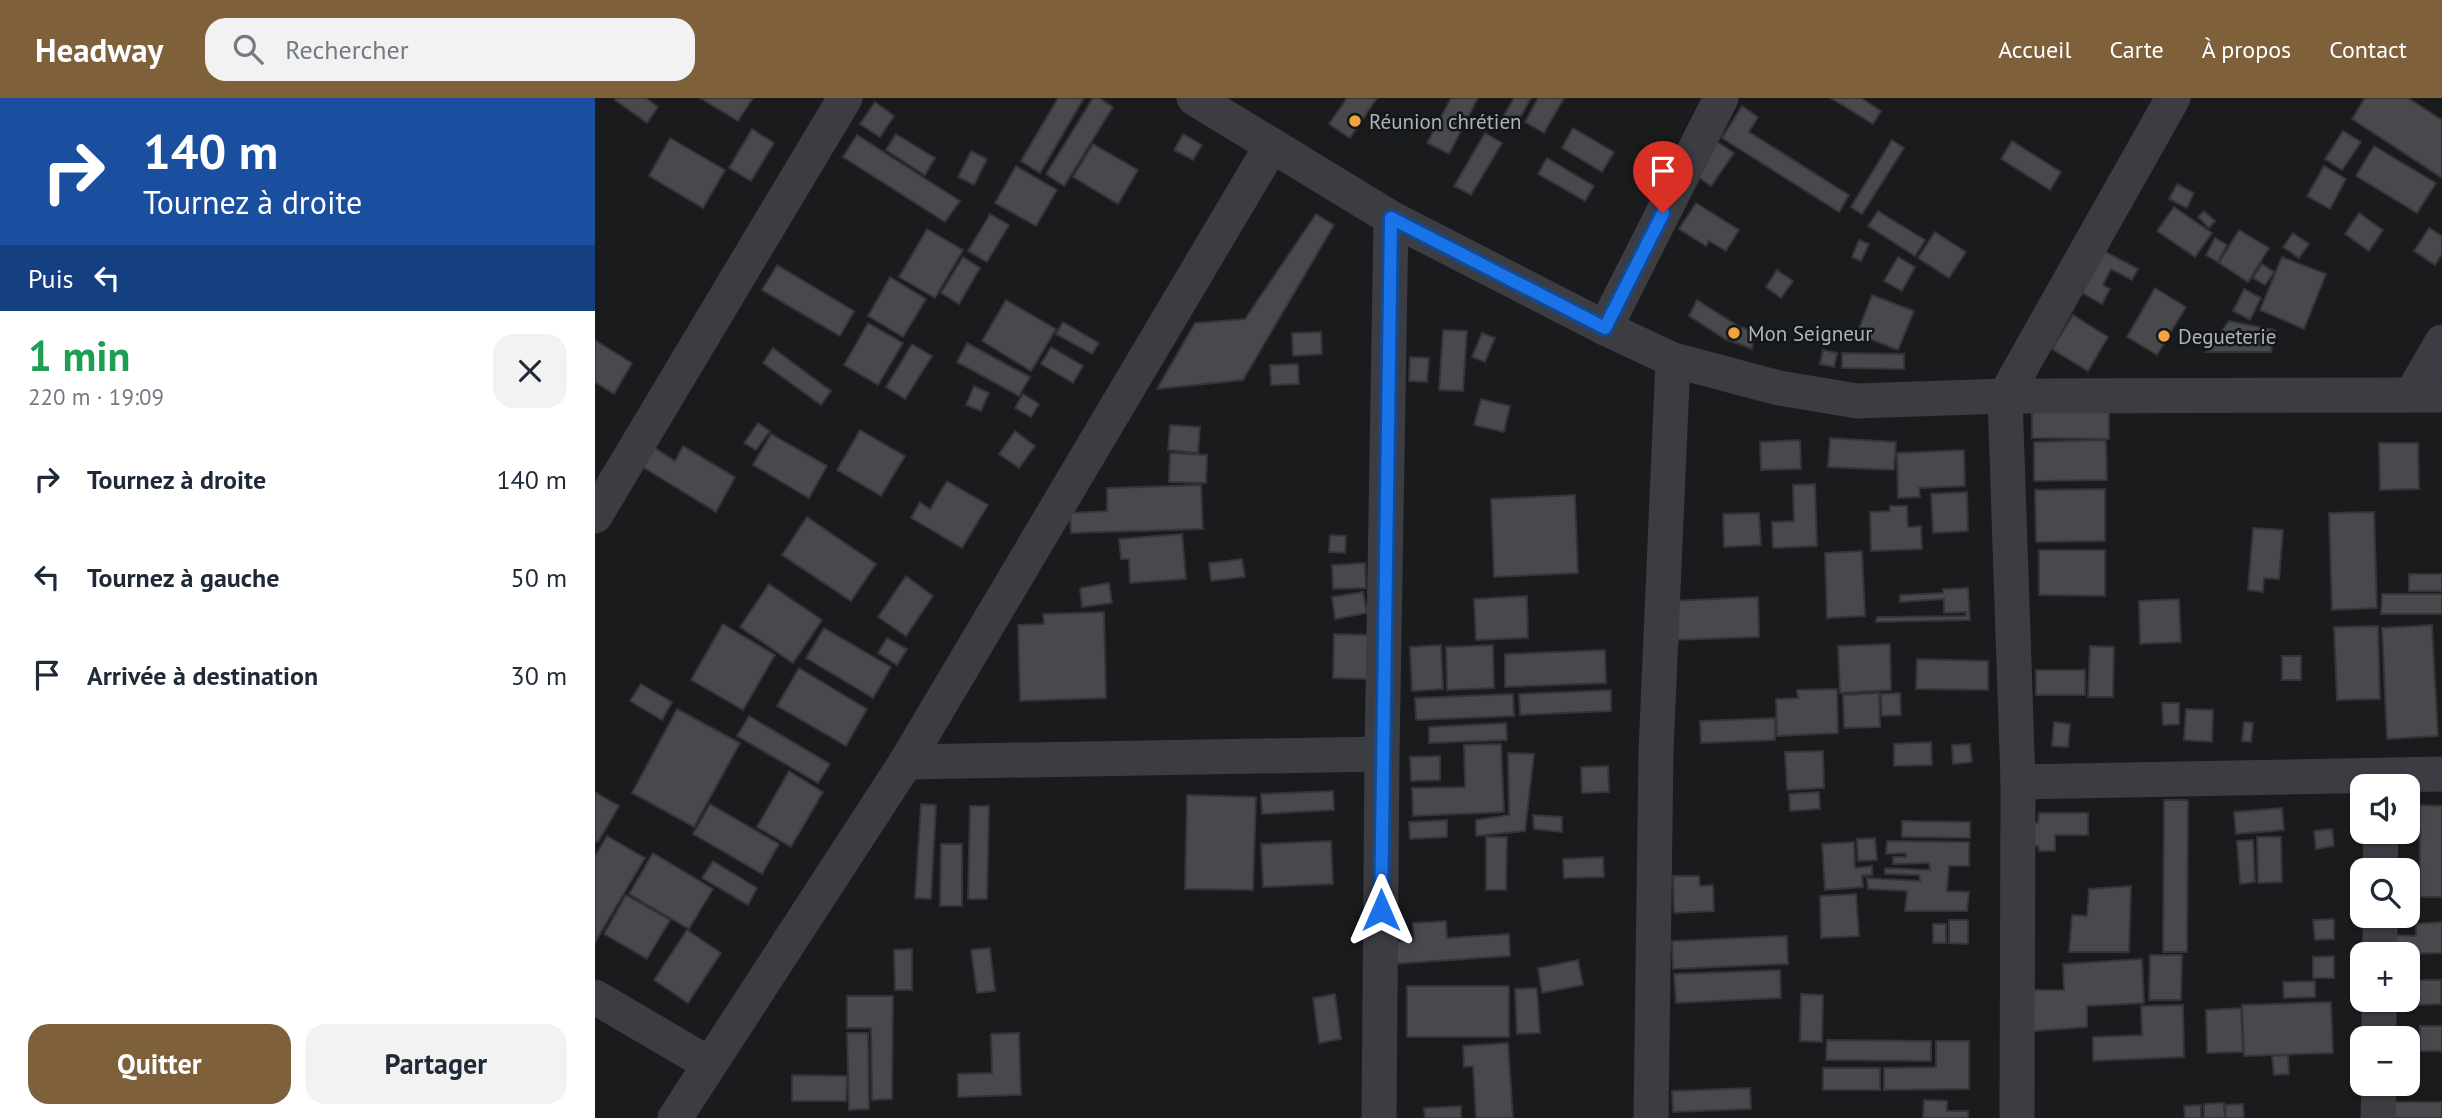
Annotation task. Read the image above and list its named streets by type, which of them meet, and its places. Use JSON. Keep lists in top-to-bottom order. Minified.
{"places":["Réunion chrétien","Mon Seigneur","Degueterie"],"page":{"header":"Headway","search":"Rechercher","nav":["Accueil","Carte","À propos","Contact"],"turn":["140 m","Tournez à droite"],"then":"Puis","heading":["1 min","220 m · 19:09"],"list":[{"name":"Tournez à droite","value":"140 m"},{"name":"Tournez à gauche","value":"50 m"},{"name":"Arrivée à destination","value":"30 m"}],"map_buttons":["+","−"],"buttons":["Quitter","Partager"]}}
